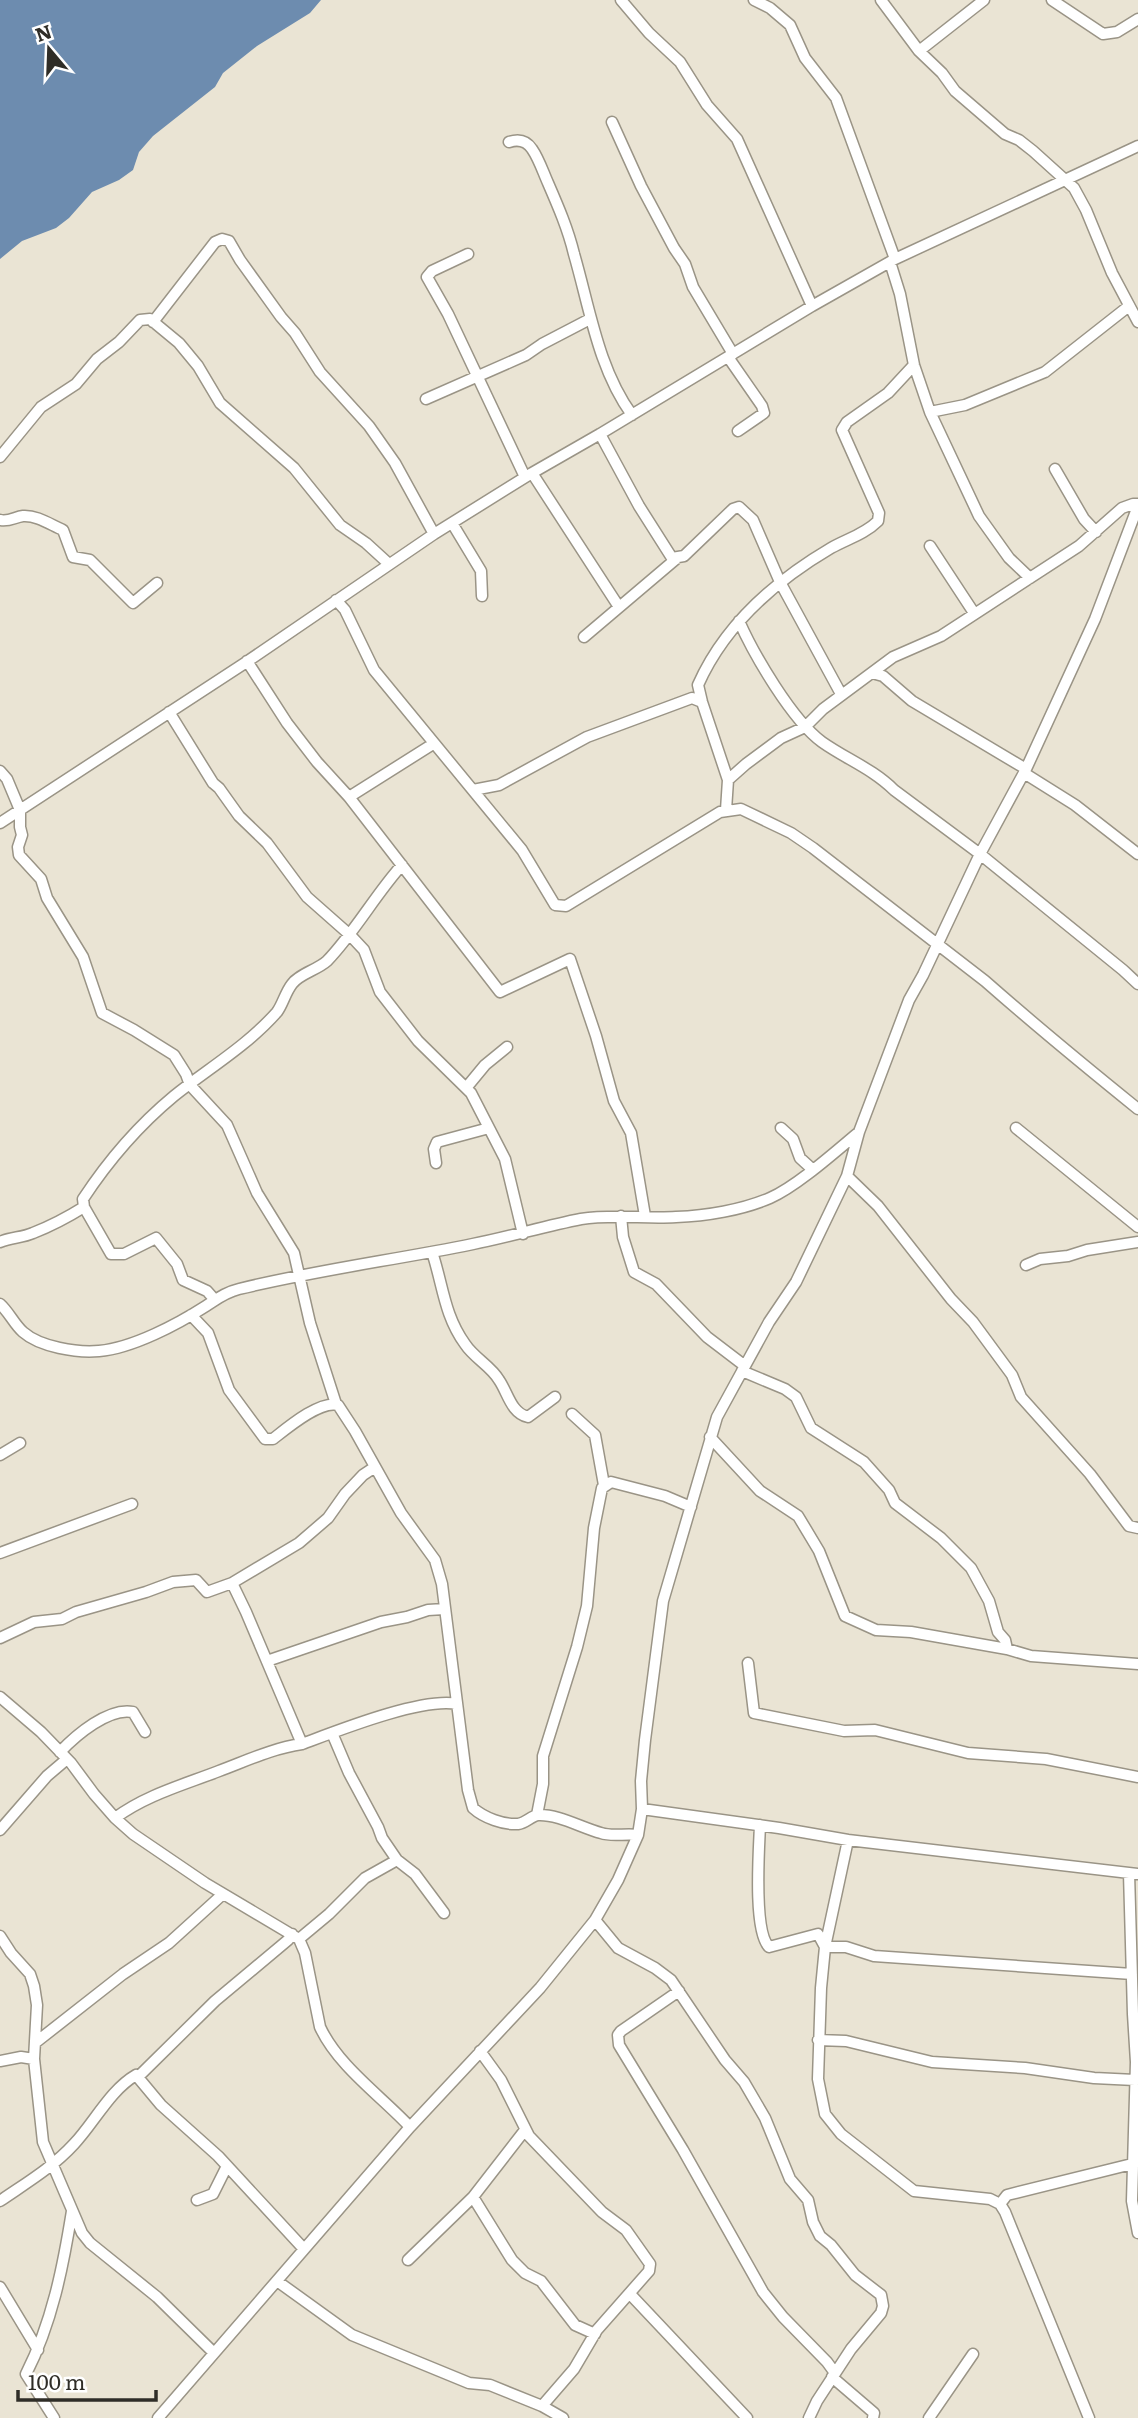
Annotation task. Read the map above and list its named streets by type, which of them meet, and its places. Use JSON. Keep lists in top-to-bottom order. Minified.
{"scale_bar":"100 m","north":"top"}
